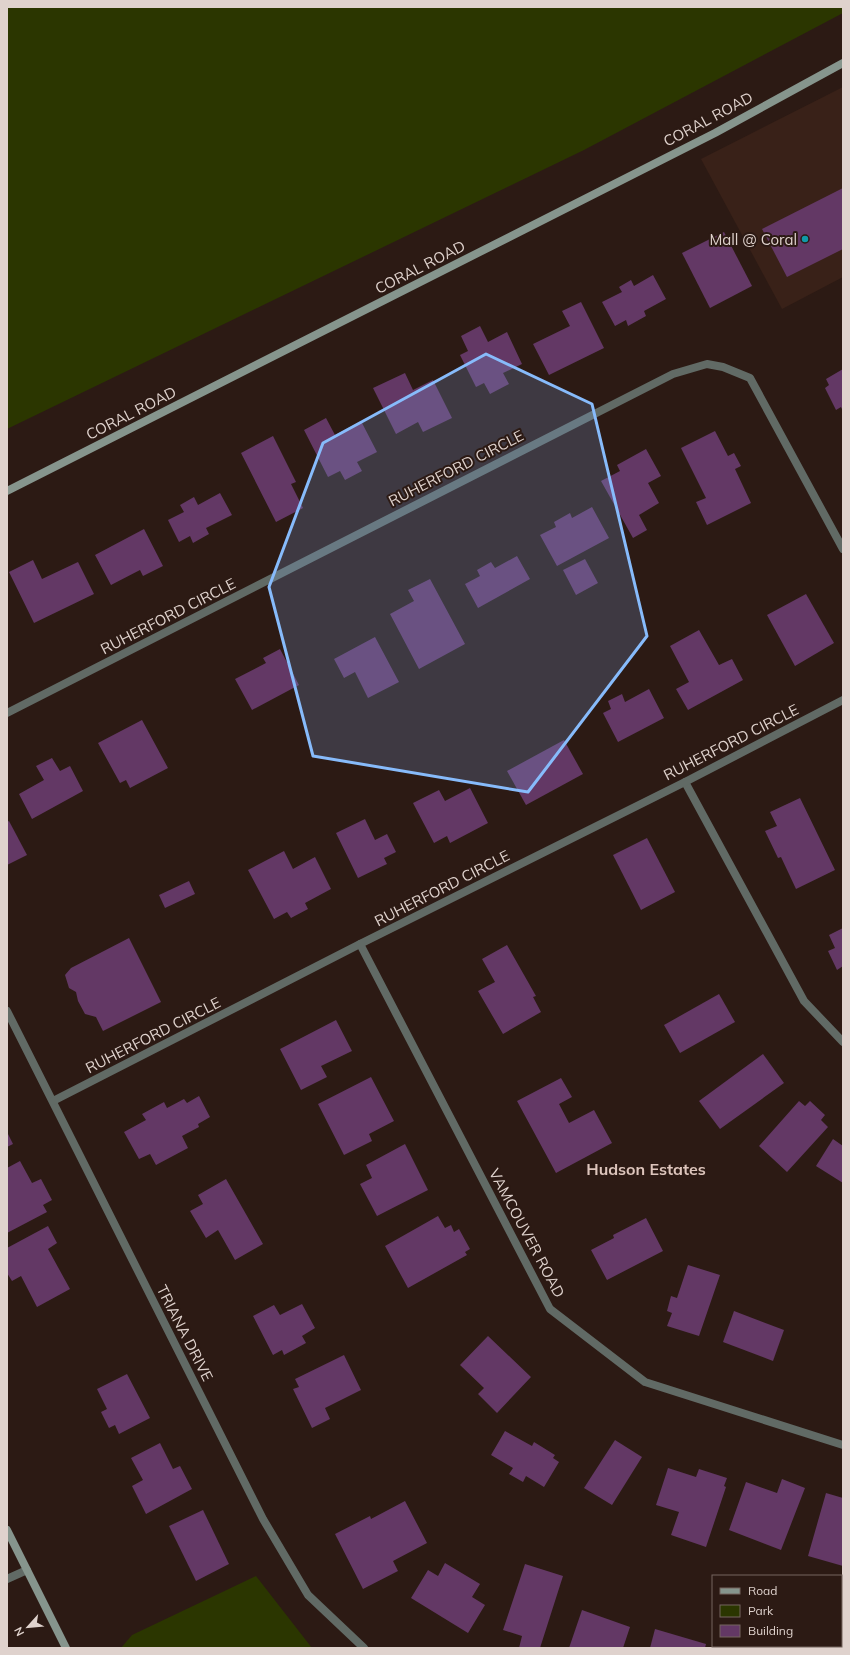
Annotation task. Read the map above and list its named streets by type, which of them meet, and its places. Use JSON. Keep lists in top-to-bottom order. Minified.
{"streets":{"main road":["CORAL ROAD"],"street":["RUHERFORD CIRCLE","VAMCOUVER ROAD","TRIANA DRIVE"]},"crossings":[["RUHERFORD CIRCLE","VAMCOUVER ROAD"],["RUHERFORD CIRCLE","TRIANA DRIVE"]],"districts":["Hudson Estates"],"places":["Mall @ Coral"],"legend":["Road","Park","Building"],"north":"bottom left"}
